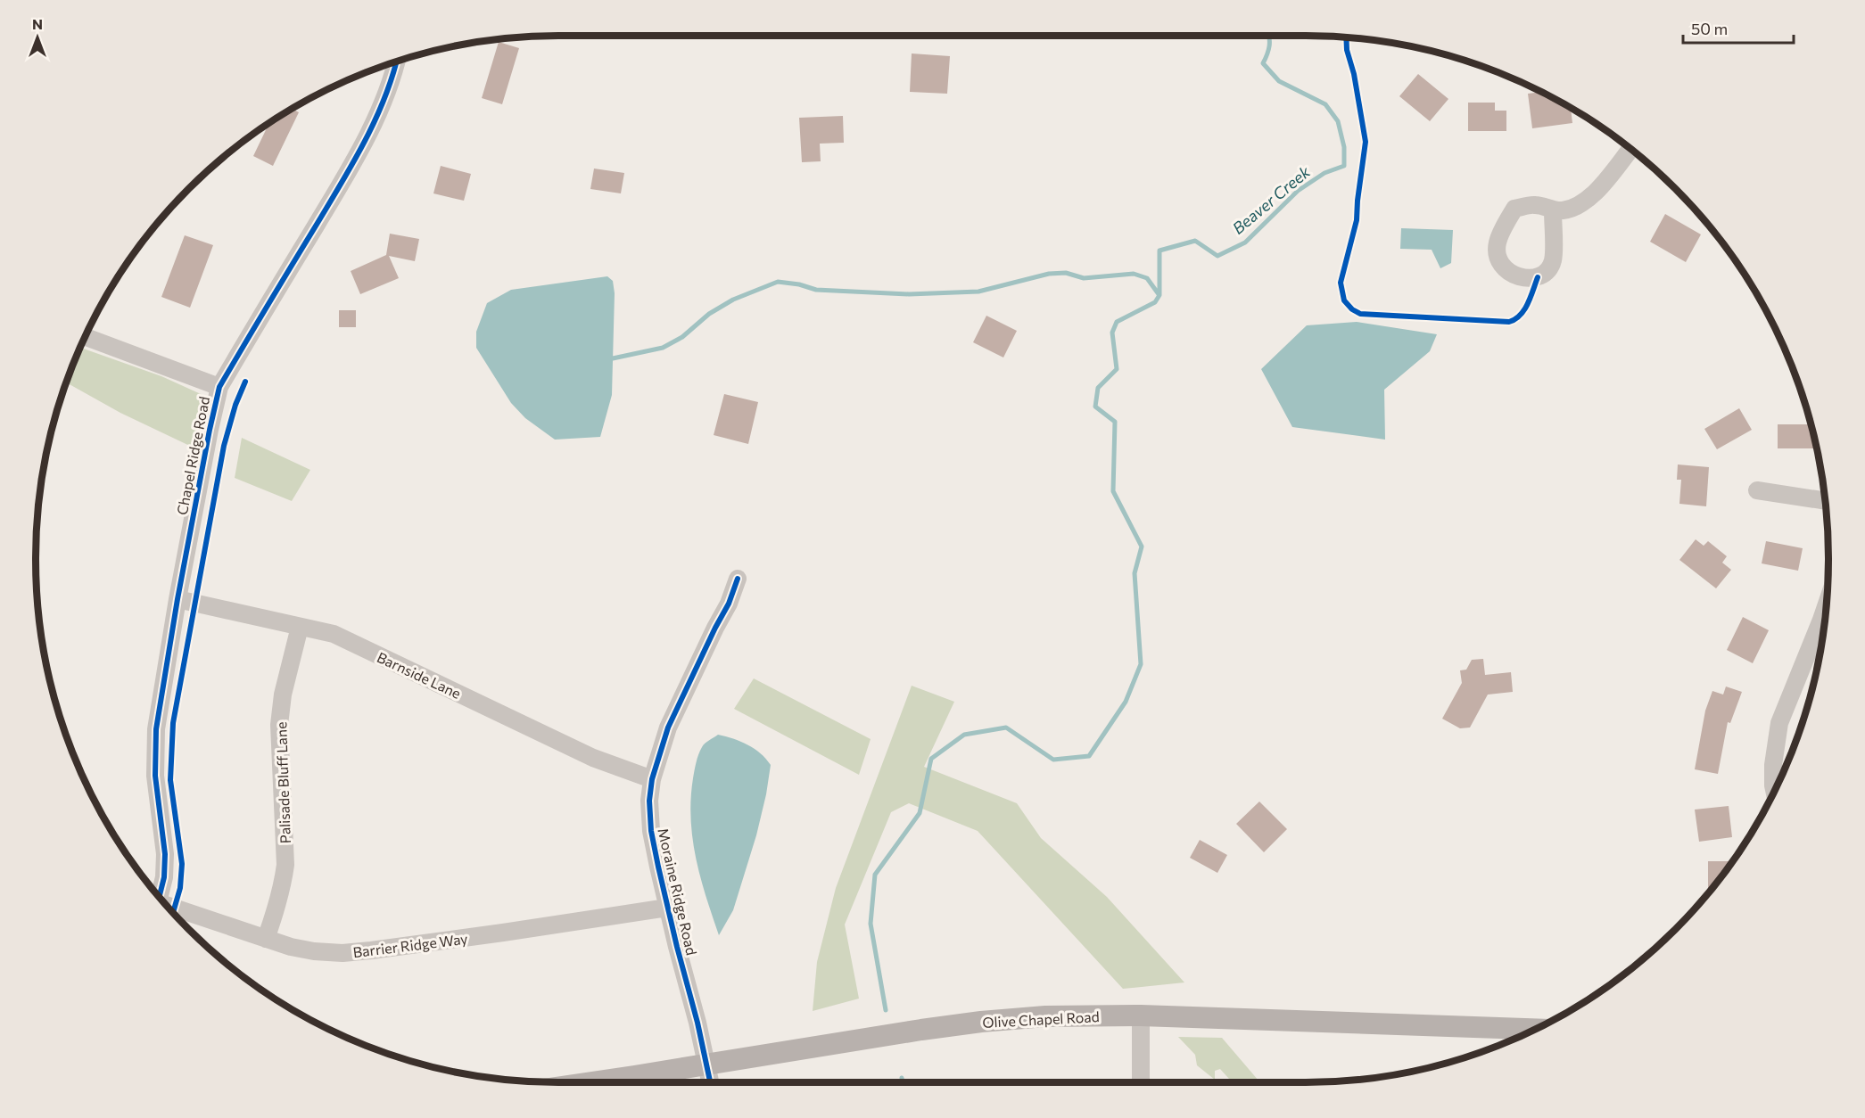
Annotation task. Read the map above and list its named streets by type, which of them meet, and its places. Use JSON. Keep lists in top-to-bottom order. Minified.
{"streets":{"main road":["Olive Chapel Road"],"street":["Chapel Ridge Road","Barnside Lane","Palisade Bluff Lane","Moraine Ridge Road","Barrier Ridge Way"]},"crossings":[["Chapel Ridge Road","Barnside Lane"],["Barnside Lane","Palisade Bluff Lane"],["Barnside Lane","Moraine Ridge Road"],["Palisade Bluff Lane","Barrier Ridge Way"],["Moraine Ridge Road","Barrier Ridge Way"],["Moraine Ridge Road","Olive Chapel Road"]],"water":["Beaver Creek"],"scale_bar":"50 m","north":"top"}
